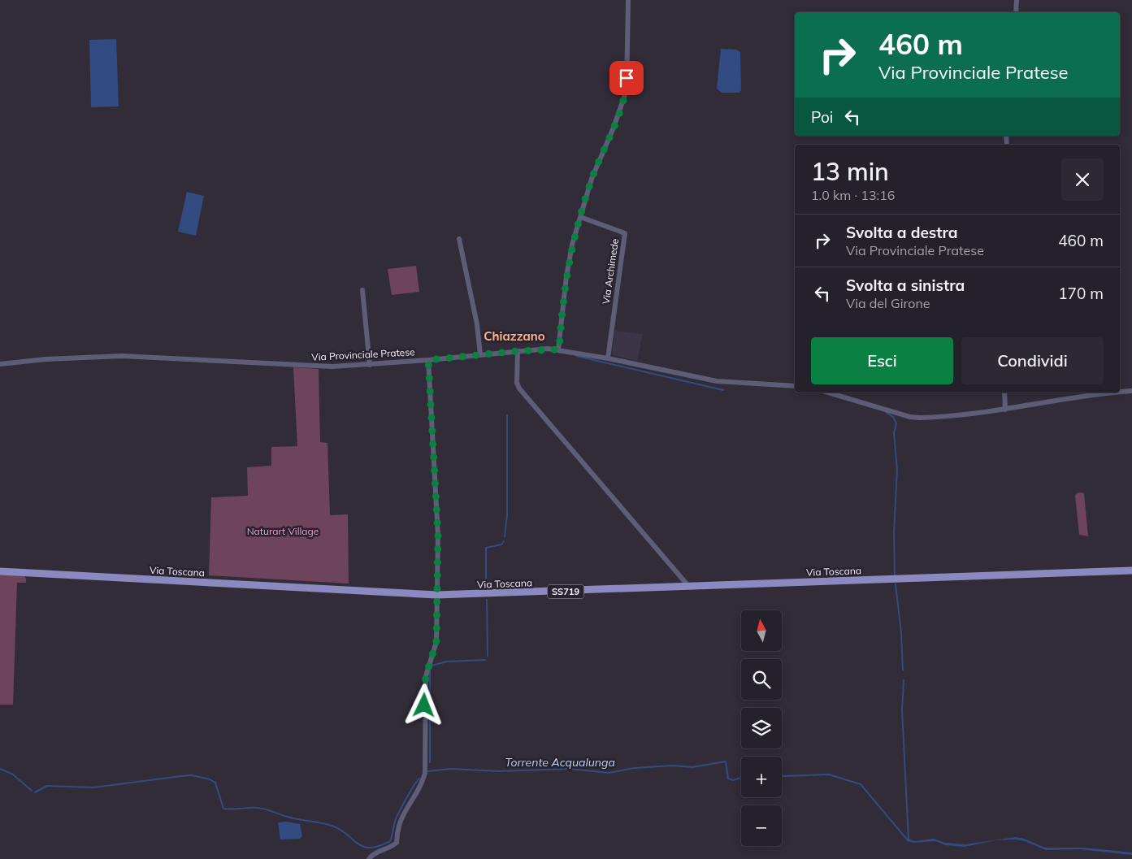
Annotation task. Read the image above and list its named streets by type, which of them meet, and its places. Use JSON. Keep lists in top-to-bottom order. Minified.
{"streets":{"main road":["Via Toscana","SS719"],"street":["Via Archimede","Via Provinciale Pratese"]},"crossings":[["Via Archimede","Via Provinciale Pratese"]],"districts":["Chiazzano"],"water":["Torrente Acqualunga"],"parks":["Naturart Village"],"north":"top","page":{"turn":["460 m","Via Provinciale Pratese"],"then":"Poi","heading":["13 min","1.0 km · 13:16"],"list":[{"name":"Svolta a destra","note":"Via Provinciale Pratese","value":"460 m"},{"name":"Svolta a sinistra","note":"Via del Girone","value":"170 m"}],"buttons":["Esci","Condividi"],"map_buttons":["+","−"]}}
